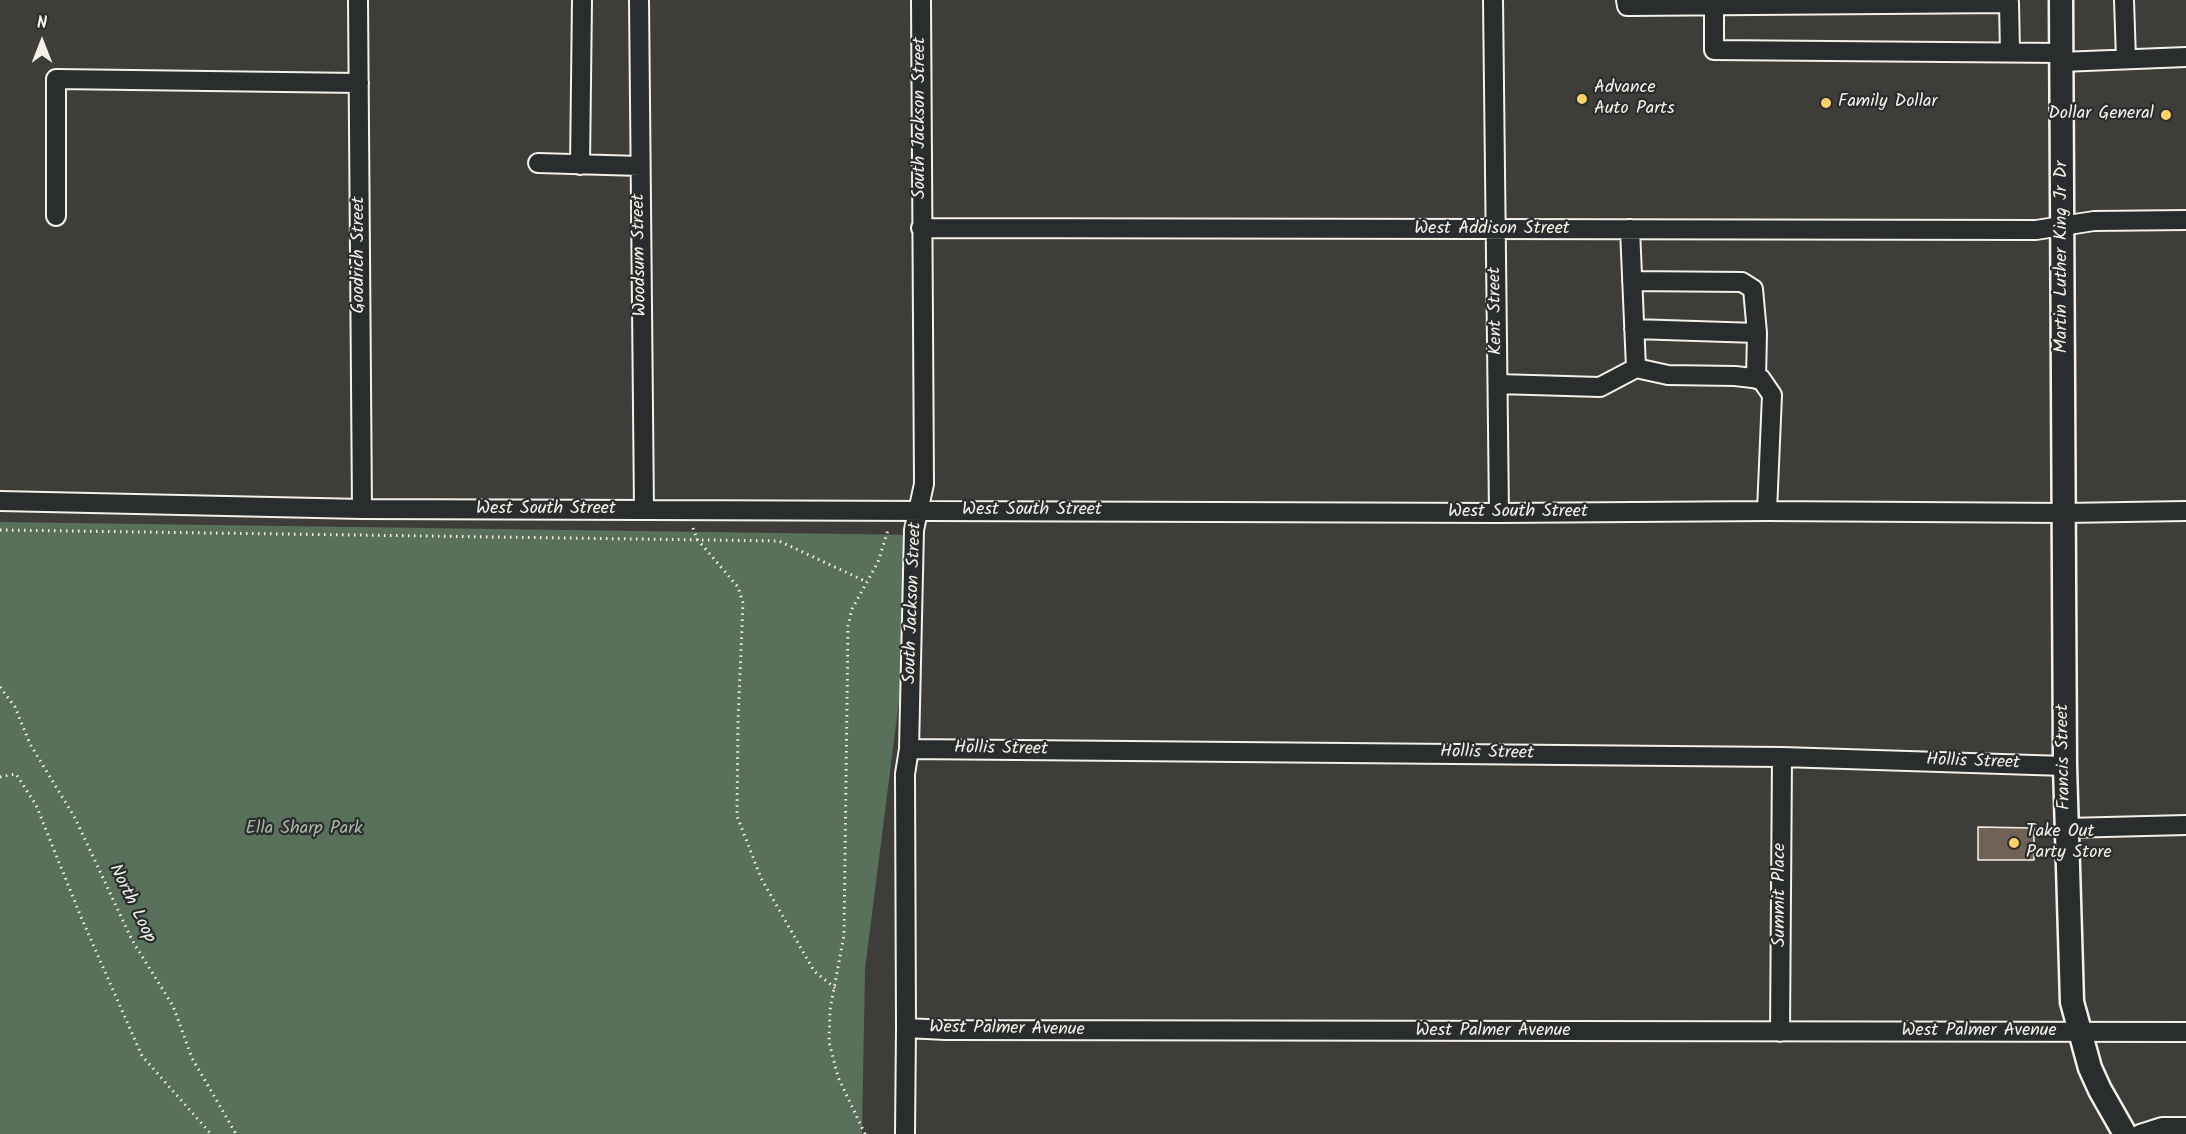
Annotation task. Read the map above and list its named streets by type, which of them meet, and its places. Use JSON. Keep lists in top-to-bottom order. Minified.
{"streets":{"main road":["Martin Luther King Jr Dr","Francis Street"],"street":["South Jackson Street","West Addison Street","Goodrich Street","Woodsum Street","Kent Street","West South Street","Hollis Street","Summit Place","West Palmer Avenue"],"path":["North Loop"]},"crossings":[["South Jackson Street","West Addison Street"],["South Jackson Street","West South Street"],["South Jackson Street","Hollis Street"],["South Jackson Street","West Palmer Avenue"],["West Addison Street","Martin Luther King Jr Dr"],["West Addison Street","Kent Street"],["Goodrich Street","West South Street"],["Woodsum Street","West South Street"],["Martin Luther King Jr Dr","West South Street"],["Martin Luther King Jr Dr","Francis Street"],["Kent Street","West South Street"],["West South Street","Francis Street"],["Hollis Street","Francis Street"],["Hollis Street","Summit Place"],["Francis Street","West Palmer Avenue"],["Summit Place","West Palmer Avenue"]],"parks":["Ella Sharp Park"],"places":["Advance Auto Parts","Family Dollar","Dollar General","Take Out Party Store"],"north":"top"}
